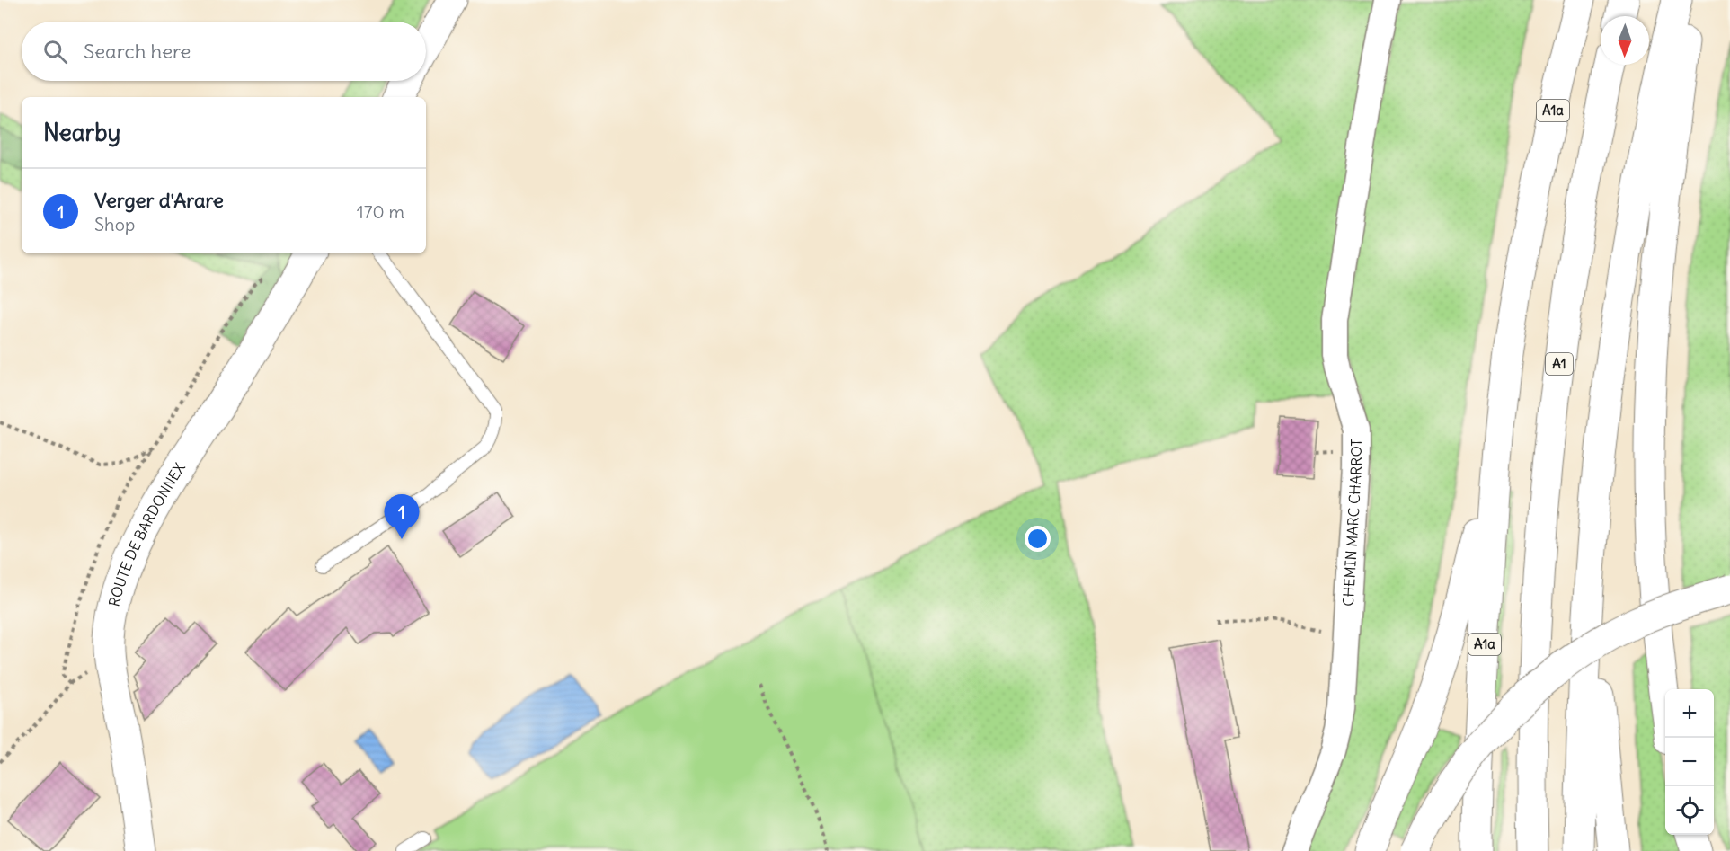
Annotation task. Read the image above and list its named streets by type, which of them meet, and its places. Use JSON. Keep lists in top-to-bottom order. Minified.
{"streets":{"main road":["A1a","A1","ROUTE DE BARDONNEX"],"street":["CHEMIN MARC CHARROT"]},"north":"bottom","page":{"search":"Search here","heading":"Nearby","list":[{"mark":"1","name":"Verger d'Arare","note":"Shop","value":"170 m"}],"pins":"1","map_buttons":["+","−"]}}
